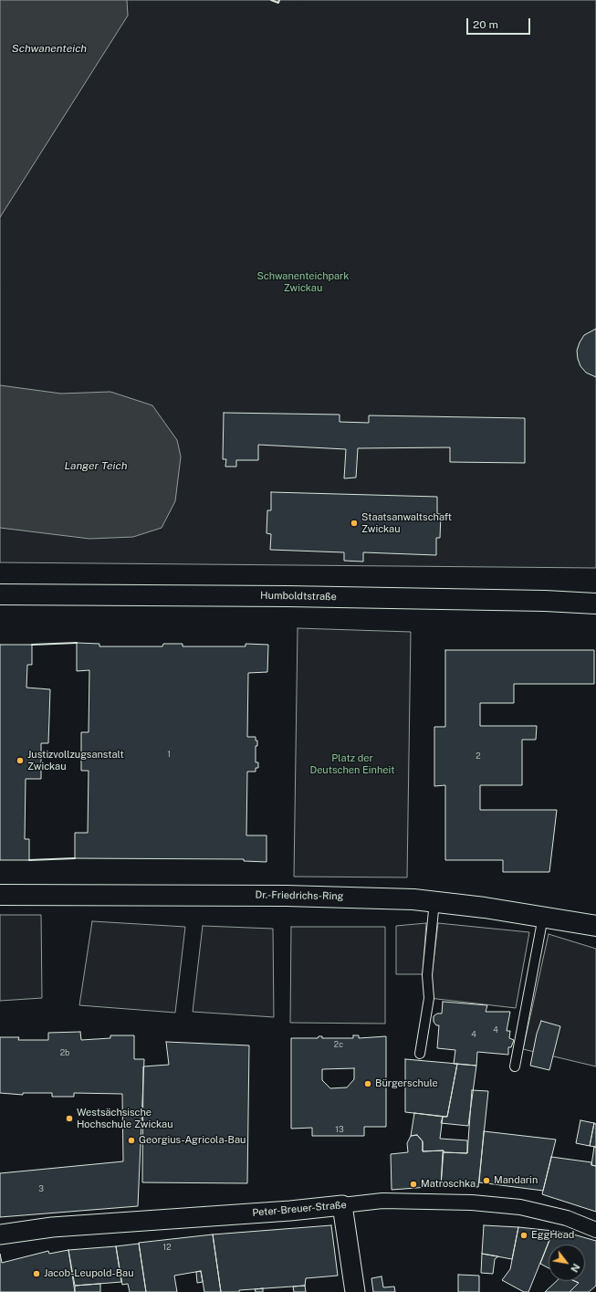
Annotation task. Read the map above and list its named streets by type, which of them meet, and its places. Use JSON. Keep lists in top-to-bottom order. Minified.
{"streets":{"main road":["Humboldtstraße","Dr.-Friedrichs-Ring"],"street":["Peter-Breuer-Straße"]},"water":["Schwanenteich","Langer Teich"],"parks":["Schwanenteichpark Zwickau","Platz der Deutschen Einheit"],"places":["Staatsanwaltschaft Zwickau","Justizvollzugsanstalt Zwickau","Bürgerschule","Westsächsische Hochschule Zwickau","Georgius-Agricola-Bau","Mandarin","Matroschka","EggHead","Jacob-Leupold-Bau"],"house_numbers":["1","2","4","4","2c","2b","13","3","12"],"scale_bar":"20 m","north":"bottom right"}
